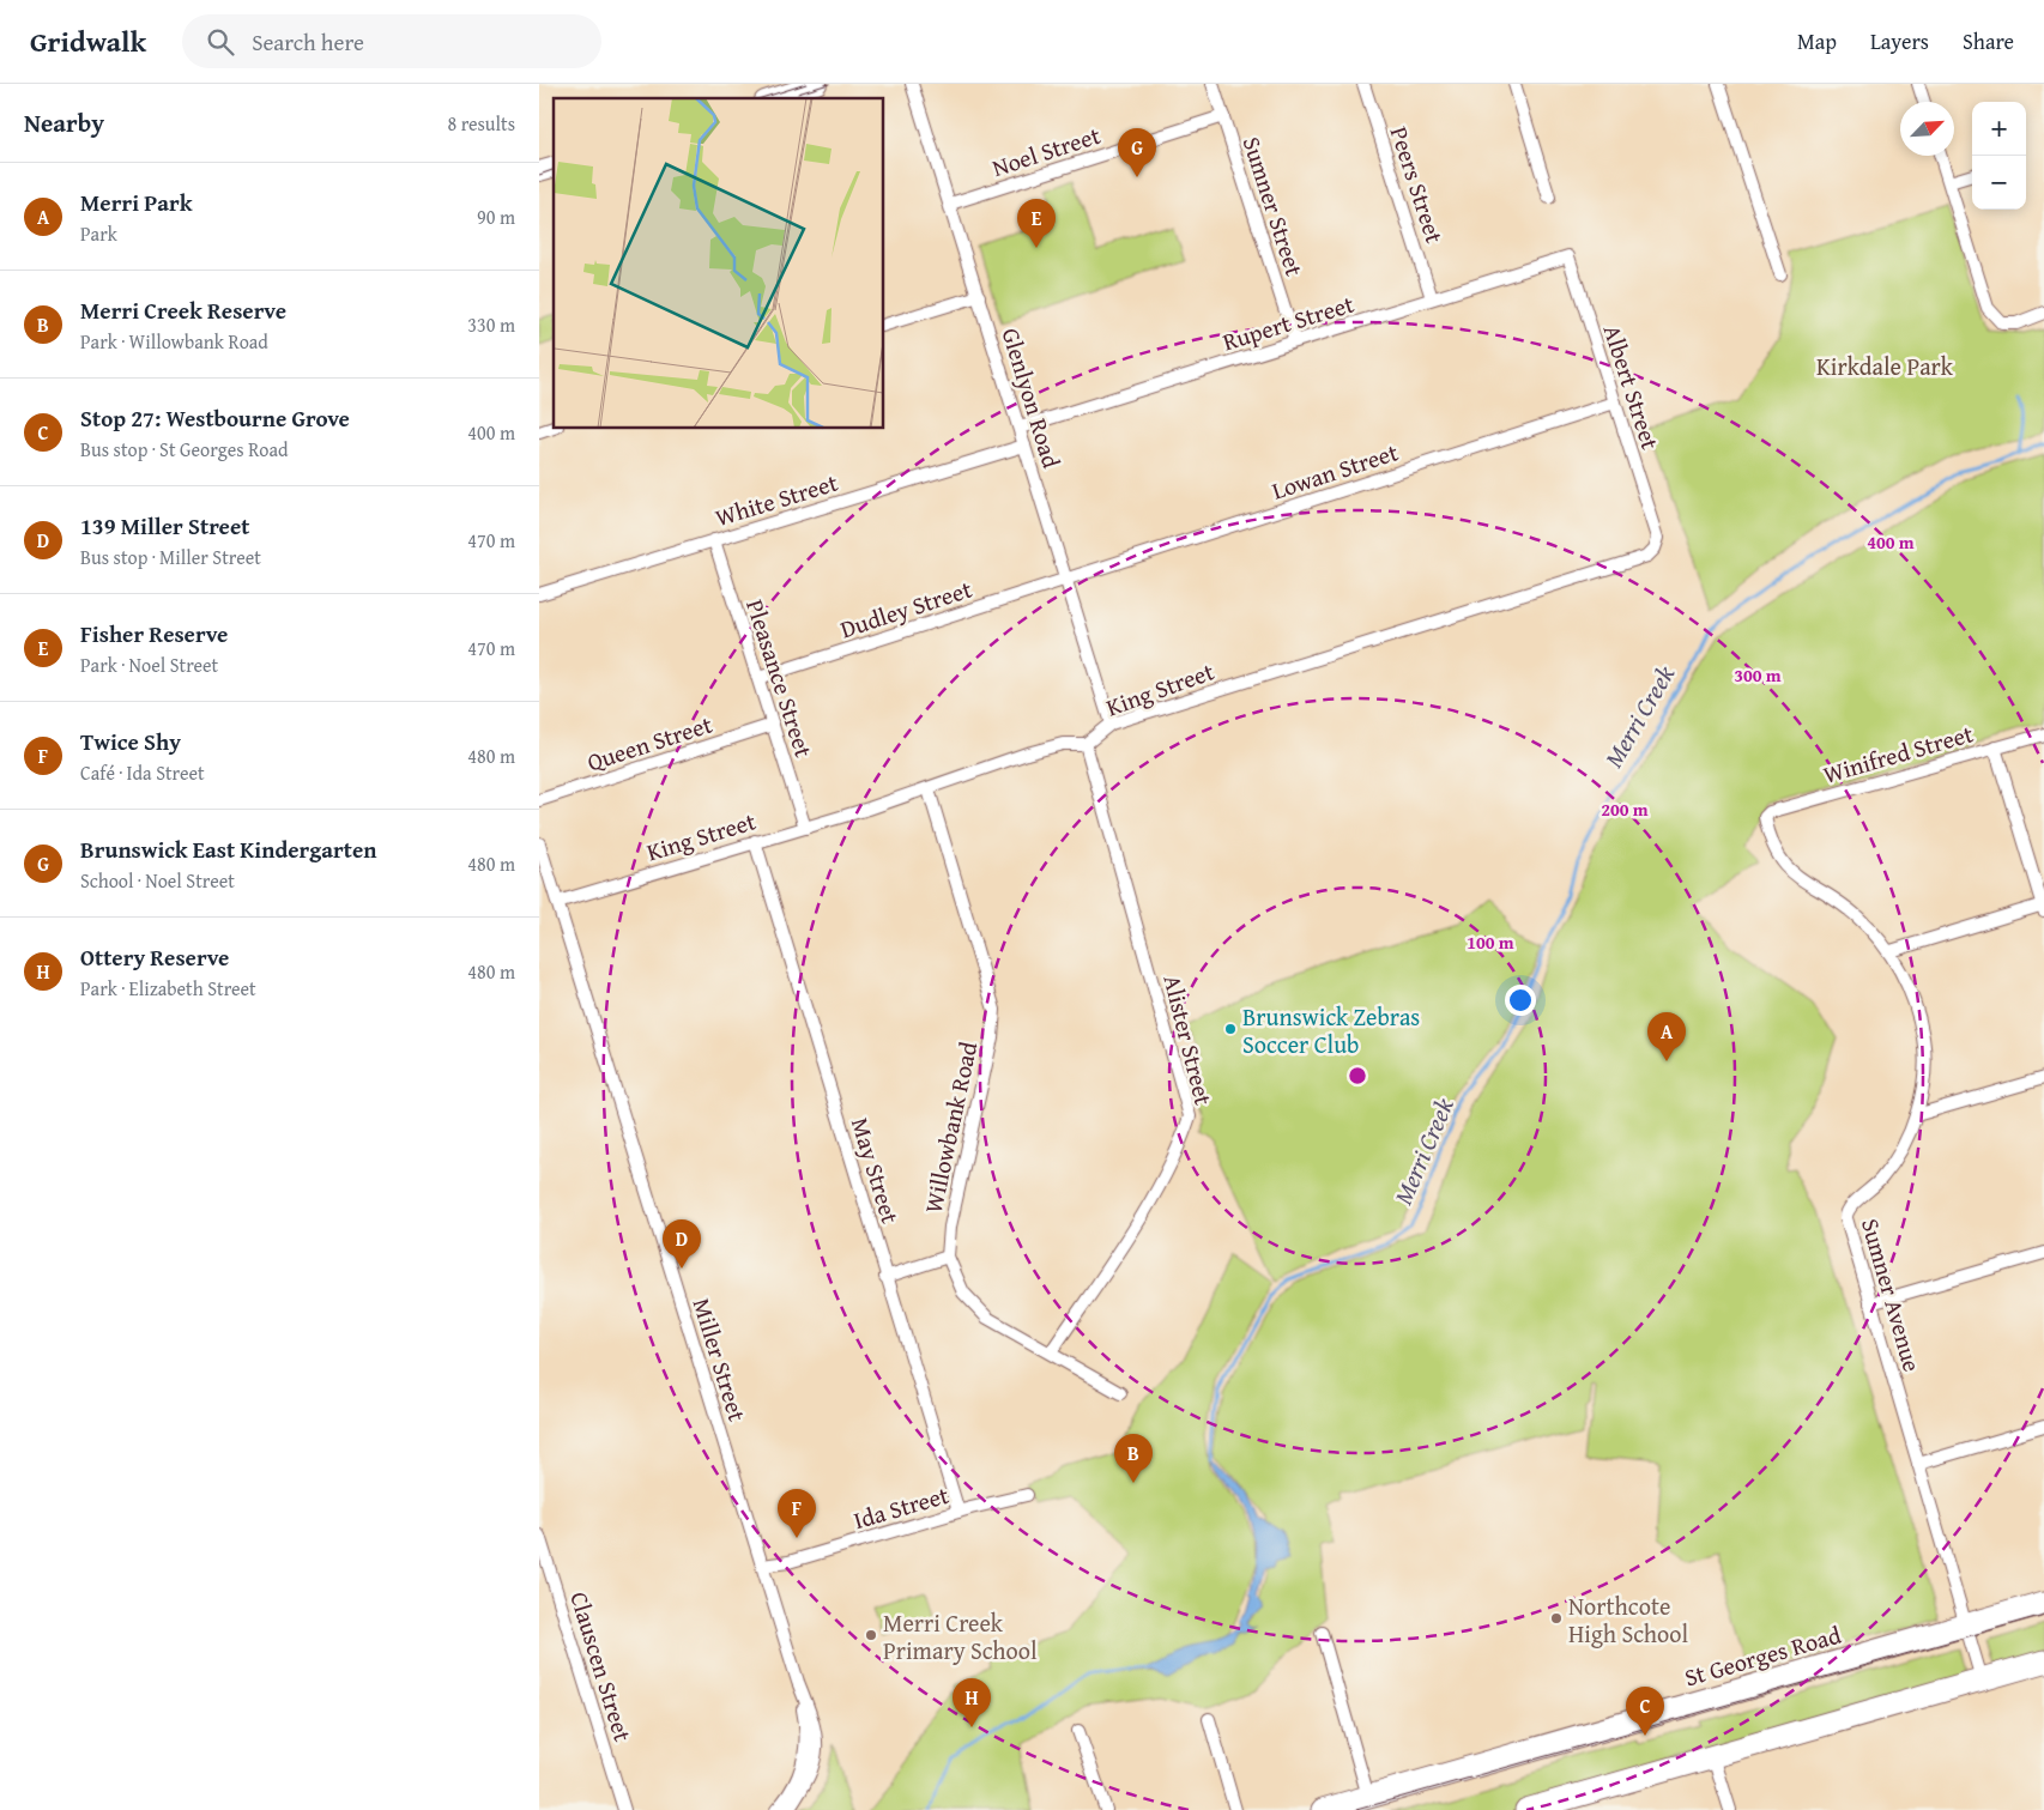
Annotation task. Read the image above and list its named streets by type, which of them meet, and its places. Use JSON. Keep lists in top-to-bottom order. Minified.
{"streets":{"highway":["St Georges Road"],"street":["Noel Street","Peers Street","Sumner Street","Rupert Street","Albert Street","Glenlyon Road","Lowan Street","White Street","Dudley Street","Pleasance Street","King Street","Queen Street","Winifred Street","Alister Street","Willowbank Road","May Street","Sumner Avenue","Miller Street","Ida Street","Clauscen Street"]},"crossings":[["Noel Street","Sumner Street"],["Noel Street","Glenlyon Road"],["Peers Street","Rupert Street"],["Sumner Street","Rupert Street"],["Rupert Street","Albert Street"],["Rupert Street","Glenlyon Road"],["Albert Street","Lowan Street"],["Albert Street","King Street"],["Glenlyon Road","Lowan Street"],["Glenlyon Road","White Street"],["Glenlyon Road","Dudley Street"],["Glenlyon Road","King Street"],["Lowan Street","Dudley Street"],["White Street","Pleasance Street"],["Dudley Street","Pleasance Street"],["Pleasance Street","King Street"],["Pleasance Street","Queen Street"],["King Street","Alister Street"],["King Street","Willowbank Road"],["King Street","May Street"],["King Street","Miller Street"],["Winifred Street","Sumner Avenue"],["Alister Street","Willowbank Road"],["May Street","Ida Street"],["Sumner Avenue","St Georges Road"],["Miller Street","Ida Street"]],"water":["Merri Creek"],"parks":["Kirkdale Park"],"places":["Brunswick Zebras Soccer Club","Northcote High School","Merri Creek Primary School"],"north":"top right","page":{"header":"Gridwalk","search":"Search here","nav":["Map","Layers","Share"],"heading":["Nearby","8 results"],"map_buttons":["+","−"],"pins":["G","E","A","D","B","F","H","C"],"list":[{"mark":"A","name":"Merri Park","note":"Park","value":"90 m"},{"mark":"B","name":"Merri Creek Reserve","note":"Park · Willowbank Road","value":"330 m"},{"mark":"C","name":"Stop 27: Westbourne Grove","note":"Bus stop · St Georges Road","value":"400 m"},{"mark":"D","name":"139 Miller Street","note":"Bus stop · Miller Street","value":"470 m"},{"mark":"E","name":"Fisher Reserve","note":"Park · Noel Street","value":"470 m"},{"mark":"F","name":"Twice Shy","note":"Café · Ida Street","value":"480 m"},{"mark":"G","name":"Brunswick East Kindergarten","note":"School · Noel Street","value":"480 m"},{"mark":"H","name":"Ottery Reserve","note":"Park · Elizabeth Street","value":"480 m"}]},"rings":["400 m","300 m","200 m","100 m"]}
